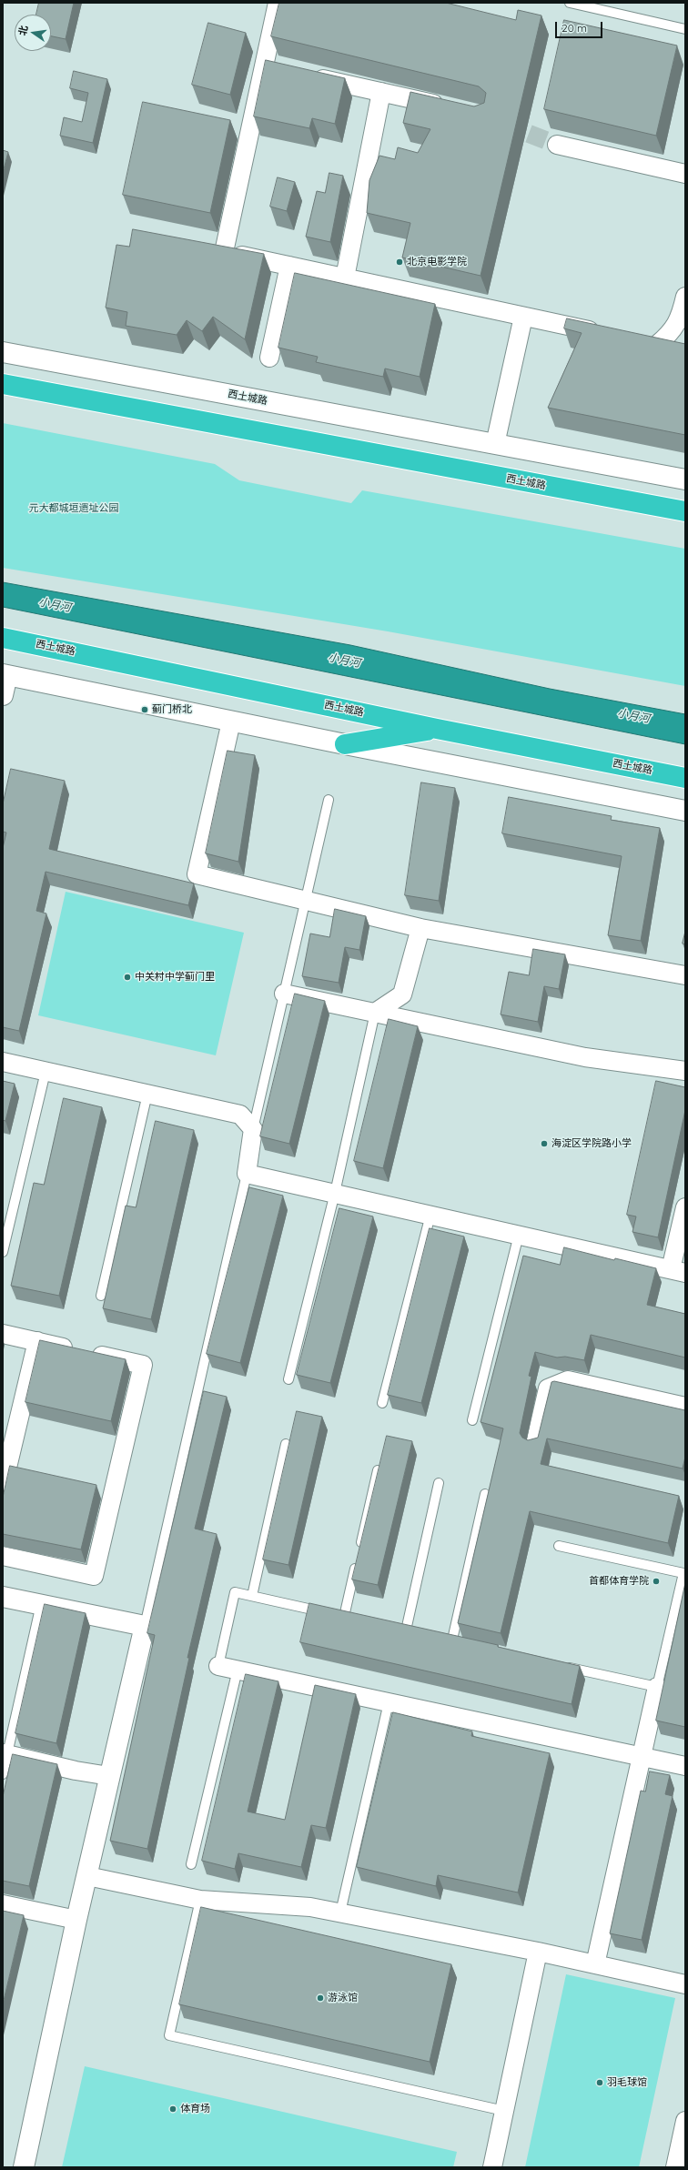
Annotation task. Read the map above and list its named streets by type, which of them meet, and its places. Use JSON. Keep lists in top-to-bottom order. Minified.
{"streets":{"highway":["西土城路"]},"water":["小月河"],"parks":["元大都城垣遗址公园"],"places":["北京电影学院","蓟门桥北","中关村中学蓟门里","海淀区学院路小学","首都体育学院","游泳馆","羽毛球馆","体育场"],"scale_bar":"20 m","north":"left"}
